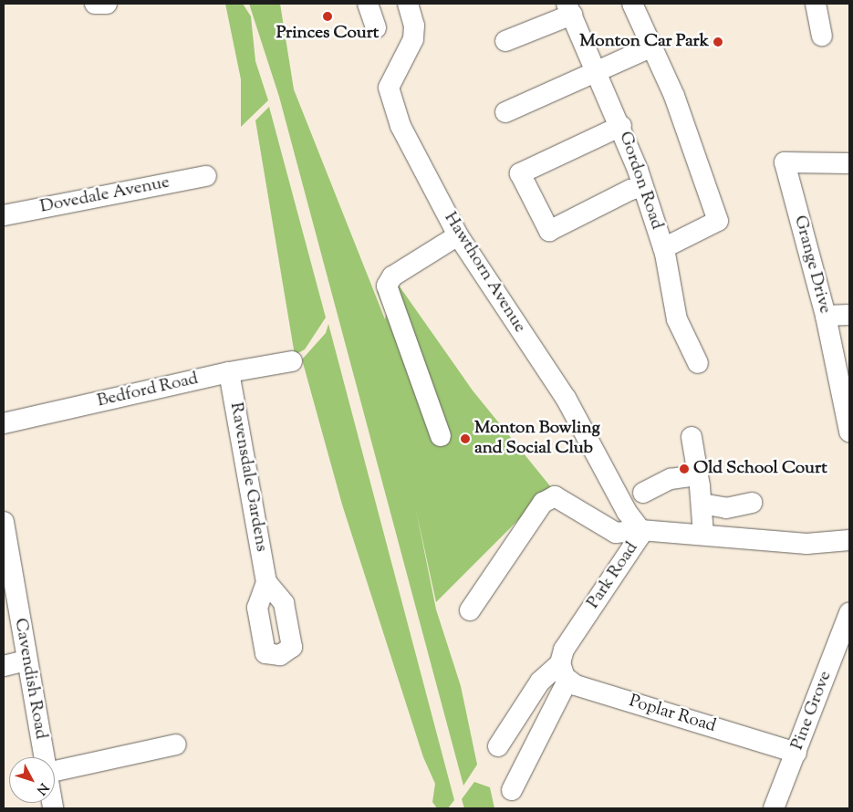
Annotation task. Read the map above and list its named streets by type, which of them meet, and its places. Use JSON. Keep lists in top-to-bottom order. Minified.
{"streets":{"street":["Gordon Road","Dovedale Avenue","Grange Drive","Hawthorn Avenue","Bedford Road","Ravensdale Gardens","Park Road","Cavendish Road","Pine Grove","Poplar Road"]},"crossings":[["Hawthorn Avenue","Park Road"],["Bedford Road","Ravensdale Gardens"],["Park Road","Poplar Road"],["Pine Grove","Poplar Road"]],"places":["Princes Court","Monton Car Park","Monton Bowling and Social Club","Old School Court"],"north":"bottom right"}
